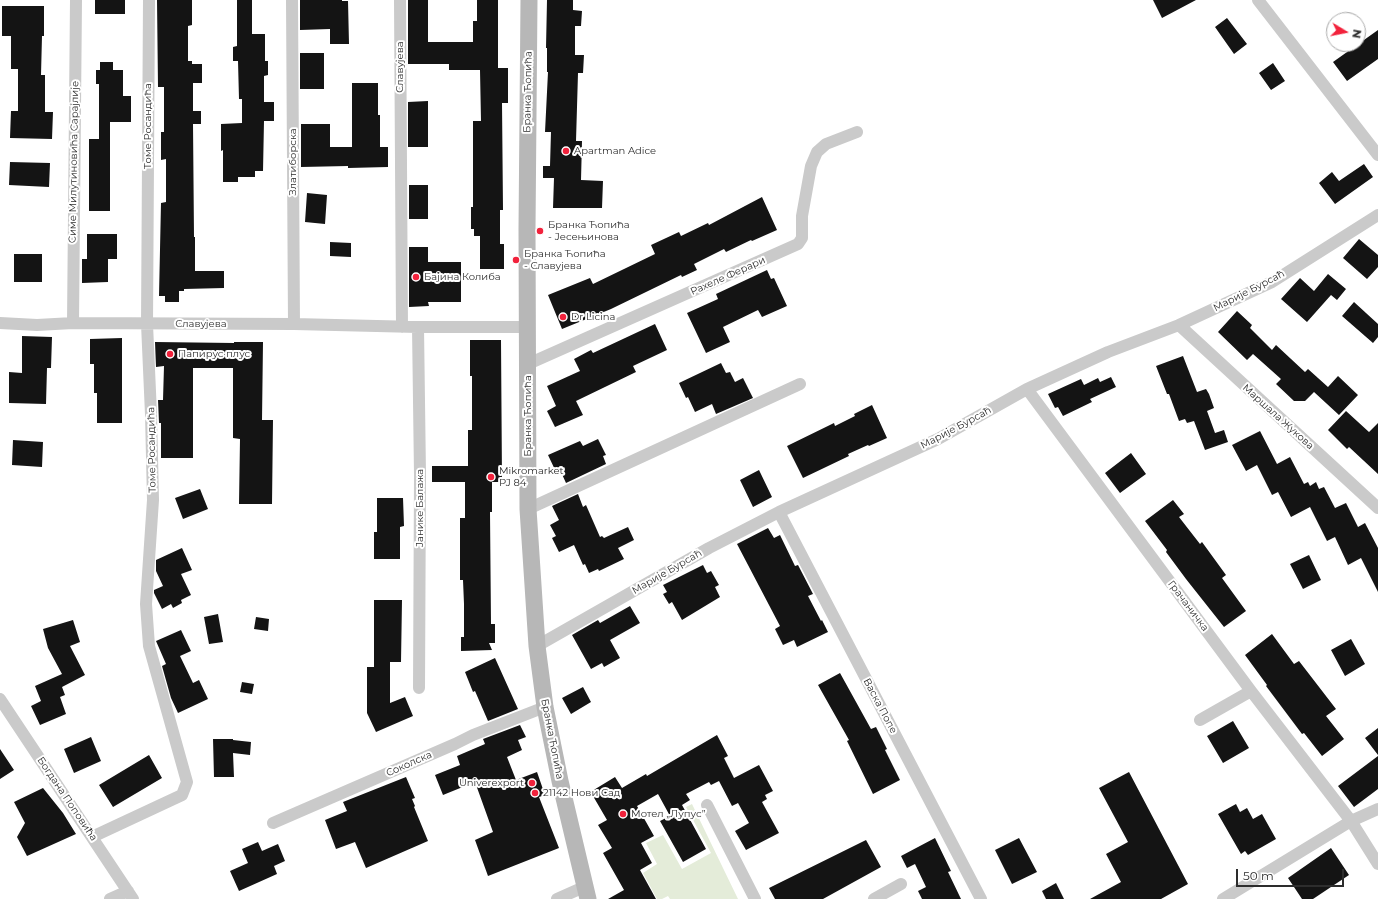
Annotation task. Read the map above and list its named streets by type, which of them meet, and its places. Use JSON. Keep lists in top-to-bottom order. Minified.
{"streets":{"street":["Славујева","Бранка Ћопића","Томе Росандића","Симе Милутиновића Сарајлије","Златиборска","Рахеле Ферари","Марије Бурсаћ","Маршала Жукова","Јанике Балажа","Грачаничка","Васка Попе","Соколска","Богдана Поповића"]},"crossings":[["Славујева","Бранка Ћопића"],["Славујева","Томе Росандића"],["Славујева","Симе Милутиновића Сарајлије"],["Славујева","Златиборска"],["Славујева","Јанике Балажа"],["Бранка Ћопића","Рахеле Ферари"],["Бранка Ћопића","Марије Бурсаћ"],["Бранка Ћопића","Соколска"],["Томе Росандића","Богдана Поповића"],["Марије Бурсаћ","Маршала Жукова"],["Марије Бурсаћ","Грачаничка"],["Марије Бурсаћ","Васка Попе"]],"places":["Apartman Adice","Бранка Ћопића - Јесењинова","Бранка Ћопића - Славујева","Бајина Колиба","Dr Licina","Папирус плус","Mikromarket PJ 84","Univerexport","21142 Нови Сад","Мотел „Лупус”"],"scale_bar":"50 m","north":"right"}
